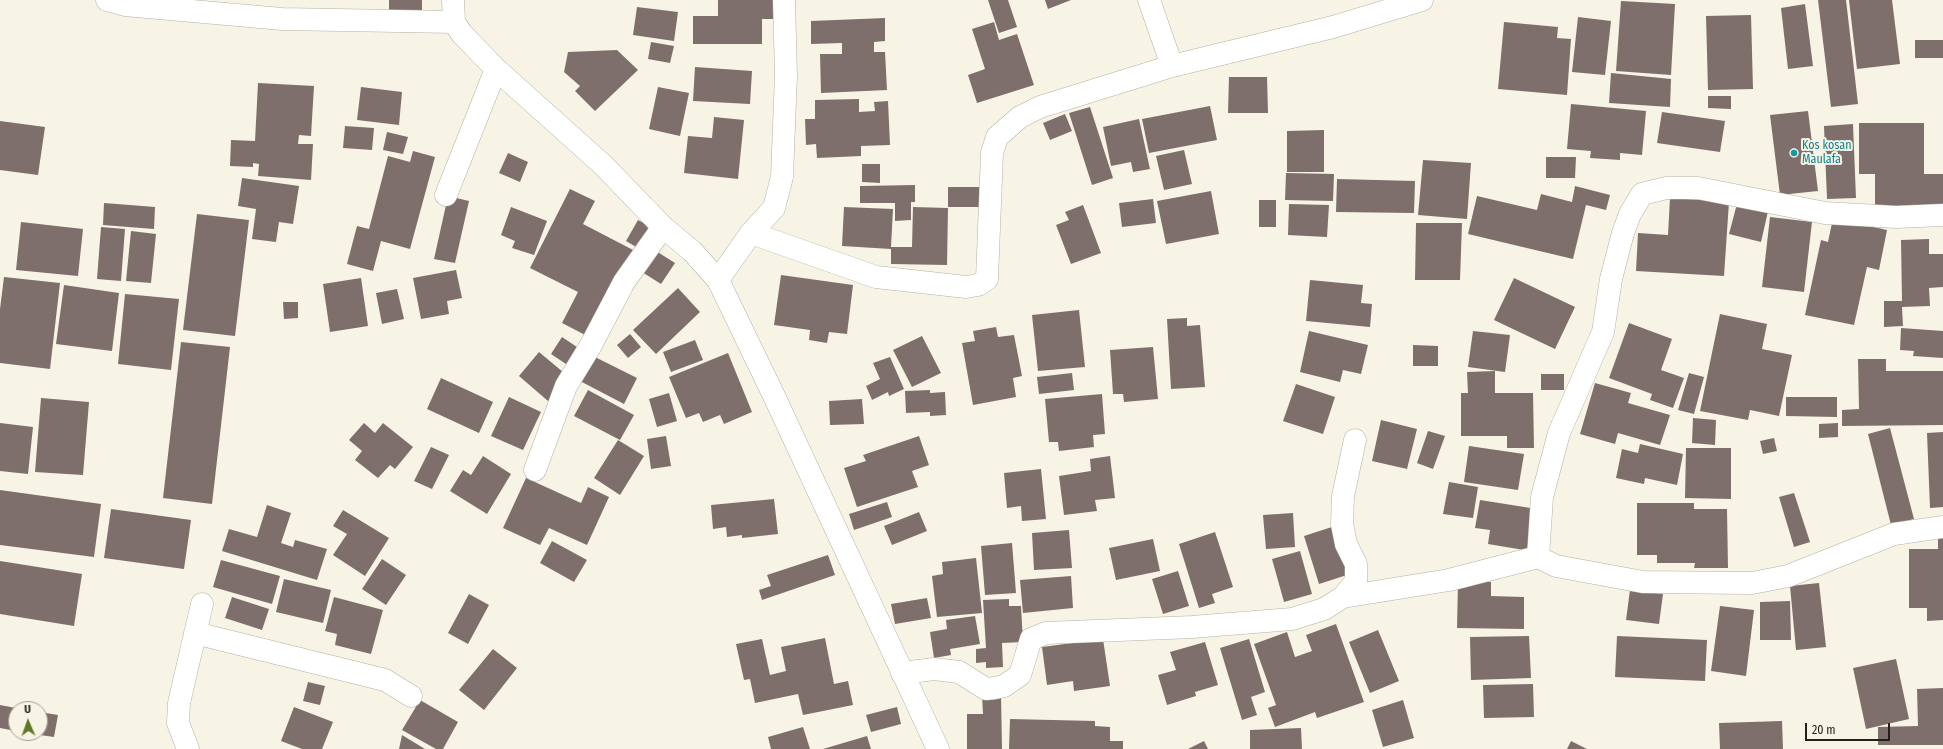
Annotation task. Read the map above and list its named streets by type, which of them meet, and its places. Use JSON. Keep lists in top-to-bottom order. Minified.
{"places":["Kos kosan Maulafa"],"scale_bar":"20 m","north":"top"}
